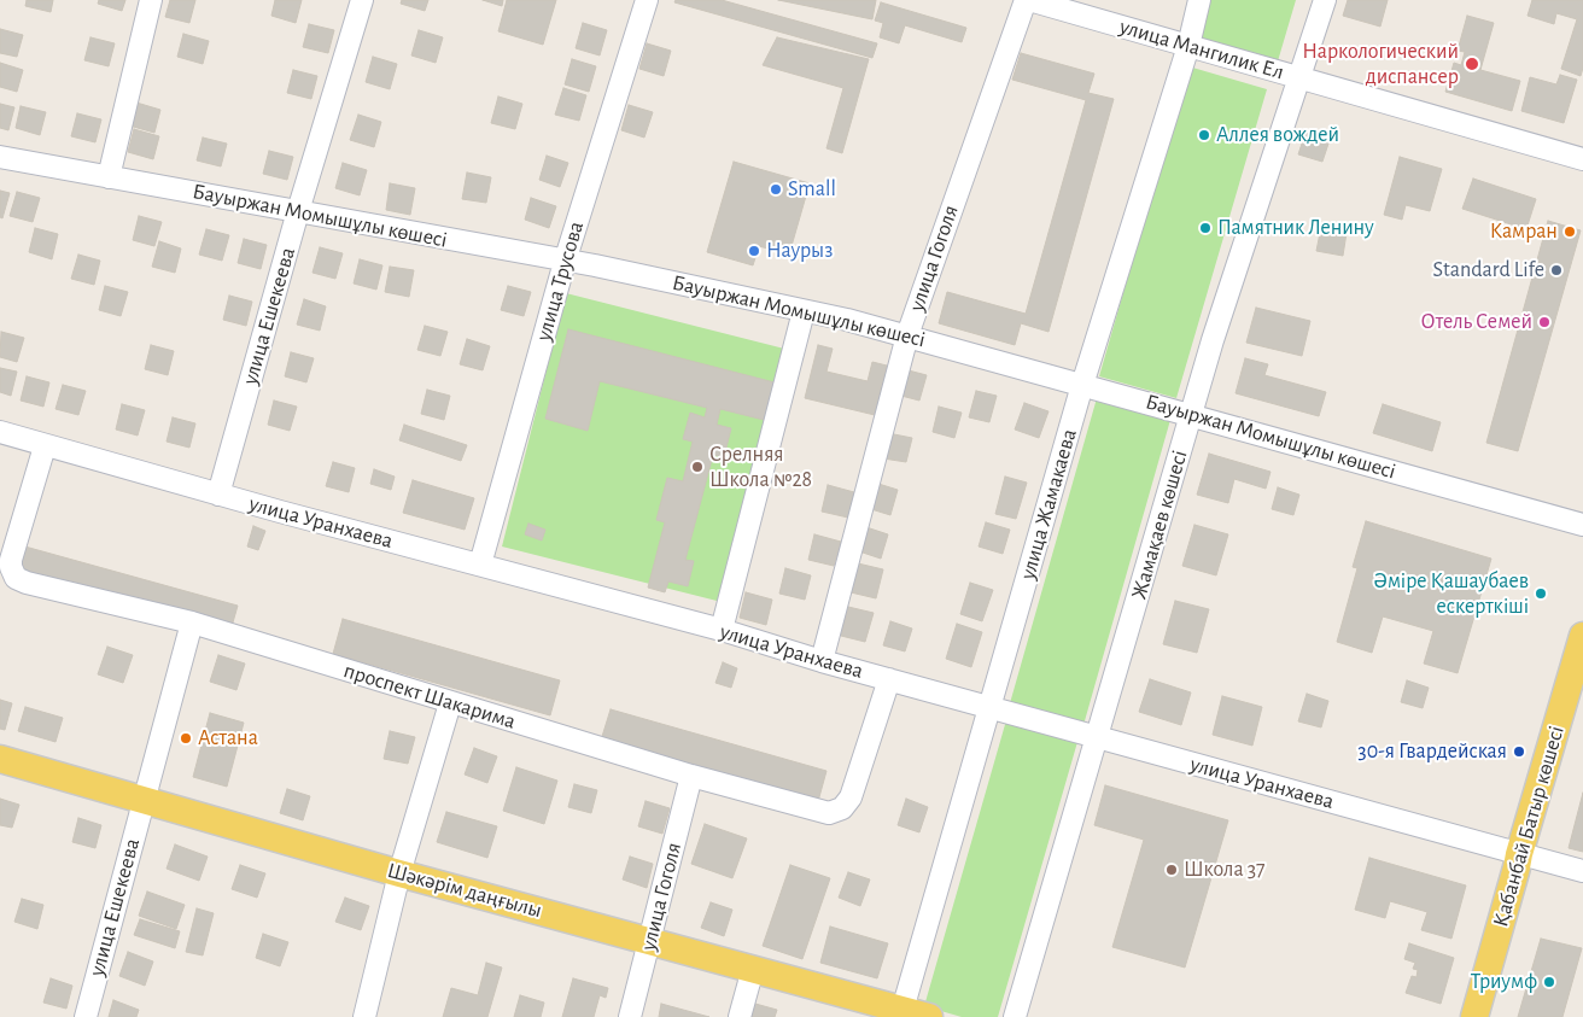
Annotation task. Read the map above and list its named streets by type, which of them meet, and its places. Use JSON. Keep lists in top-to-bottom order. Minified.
{"streets":{"main road":["Қабанбай Батыр көшесі","Шәкәрім даңғылы"],"street":["улица Мангилик Ел","Бауыржан Момышұлы көшесі","улица Гоголя","улица Трусова","улица Ешекеева","улица Жамакаева","улица Уранхаева","Жамақаев көшесі","проспект Шакарима"]},"crossings":[["улица Мангилик Ел","улица Гоголя"],["улица Мангилик Ел","улица Жамакаева"],["улица Мангилик Ел","Жамақаев көшесі"],["Бауыржан Момышұлы көшесі","улица Гоголя"],["Бауыржан Момышұлы көшесі","улица Трусова"],["Бауыржан Момышұлы көшесі","улица Ешекеева"],["Бауыржан Момышұлы көшесі","улица Жамакаева"],["Бауыржан Момышұлы көшесі","Жамақаев көшесі"],["улица Гоголя","улица Уранхаева"],["улица Гоголя","проспект Шакарима"],["улица Гоголя","Шәкәрім даңғылы"],["улица Трусова","улица Уранхаева"],["улица Ешекеева","улица Уранхаева"],["улица Ешекеева","проспект Шакарима"],["улица Ешекеева","Шәкәрім даңғылы"],["улица Жамакаева","улица Уранхаева"],["улица Жамакаева","Шәкәрім даңғылы"],["улица Уранхаева","Жамақаев көшесі"],["улица Уранхаева","проспект Шакарима"],["улица Уранхаева","Қабанбай Батыр көшесі"]],"places":["Наркологический диспансер","Аллея вождей","Small","Памятник Ленину","Камран","Наурыз","Standard Life","Отель Семей","Срелняя Школа №28","Әміре Қашаубаев ескерткіші","Астана","30-я Гвардейская","Школа 37","Триумф"]}
